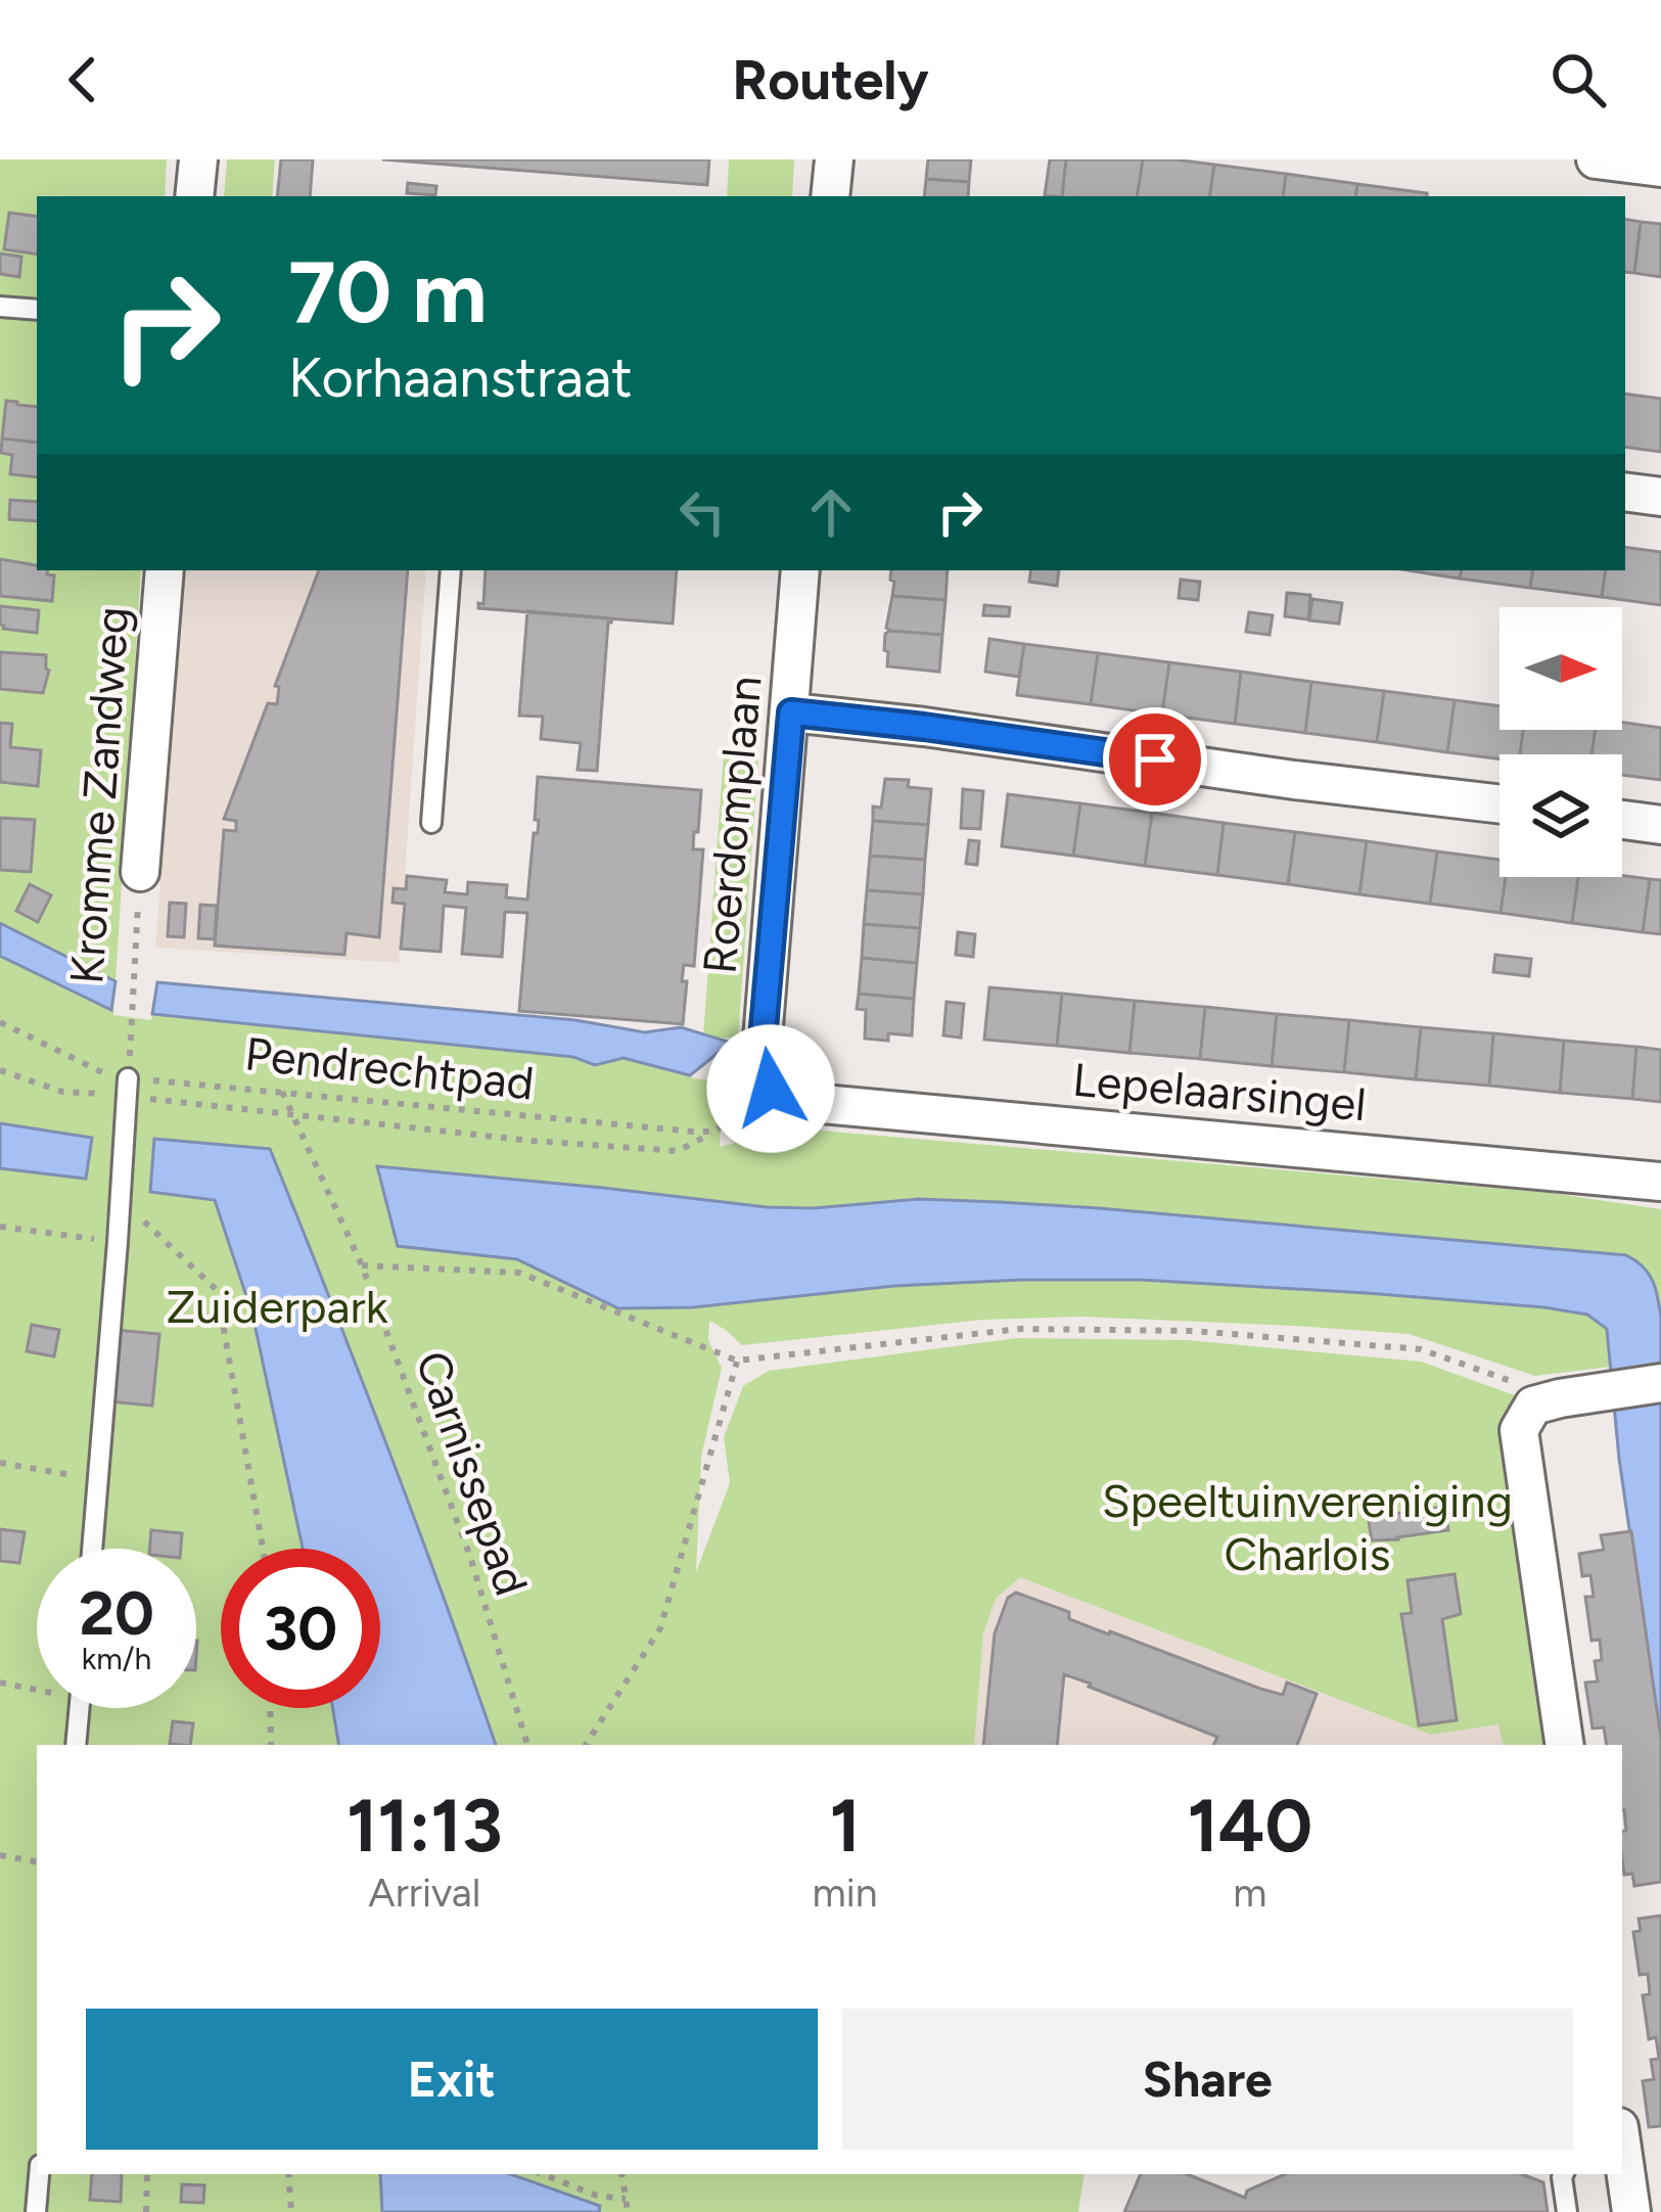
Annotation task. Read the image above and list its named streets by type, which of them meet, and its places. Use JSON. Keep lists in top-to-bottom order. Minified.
{"streets":{"street":["Kromme Zandweg","Roerdomplaan","Lepelaarsingel"],"path":["Pendrechtpad","Carnissepad"]},"crossings":[["Roerdomplaan","Lepelaarsingel"],["Pendrechtpad","Carnissepad"]],"parks":["Zuiderpark","Speeltuinvereniging Charlois"],"north":"right","page":{"header":"Routely","turn":["70 m","Korhaanstraat"],"speed":"20 km/h","limit":"30","eta":["11:13","Arrival","1","min","140","m"],"buttons":["Exit","Share"]}}
